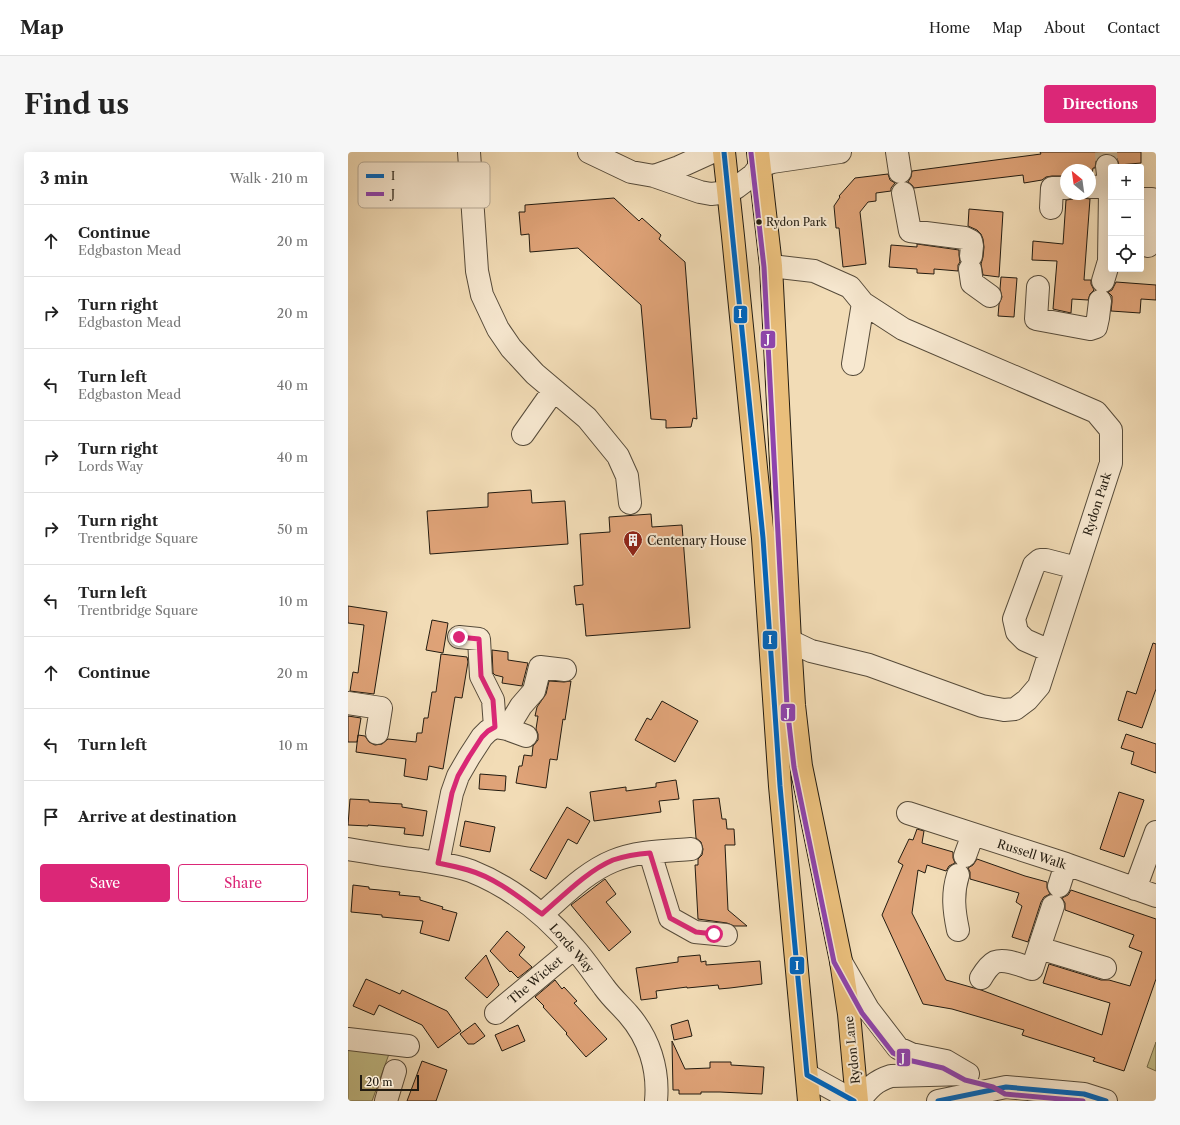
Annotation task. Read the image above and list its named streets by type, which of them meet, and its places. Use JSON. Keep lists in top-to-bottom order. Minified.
{"streets":{"main road":["Rydon Lane"],"street":["Rydon Park","Russell Walk","Lords Way","The Wicket"]},"crossings":[["Rydon Park","Rydon Lane"],["Lords Way","The Wicket"]],"places":{"other":["Rydon Park"],"building":["Centenary House"]},"lines":["transit line I","transit line J"],"legend":["I","J"],"scale_bar":"20 m","north":"top left","page":{"header":"Map","nav":["Home","Map","About","Contact"],"buttons":["Directions",["Save","Share"]],"title":"Find us","heading":["3 min","Walk · 210 m"],"map_buttons":["+","−"],"list":[["Continue","Edgbaston Mead","20 m"],["Turn right","Edgbaston Mead","20 m"],["Turn left","Edgbaston Mead","40 m"],["Turn right","Lords Way","40 m"],["Turn right","Trentbridge Square","50 m"],["Turn left","Trentbridge Square","10 m"],["Continue","20 m"],["Turn left","10 m"],"Arrive at destination"],"scale":"20 m"}}
